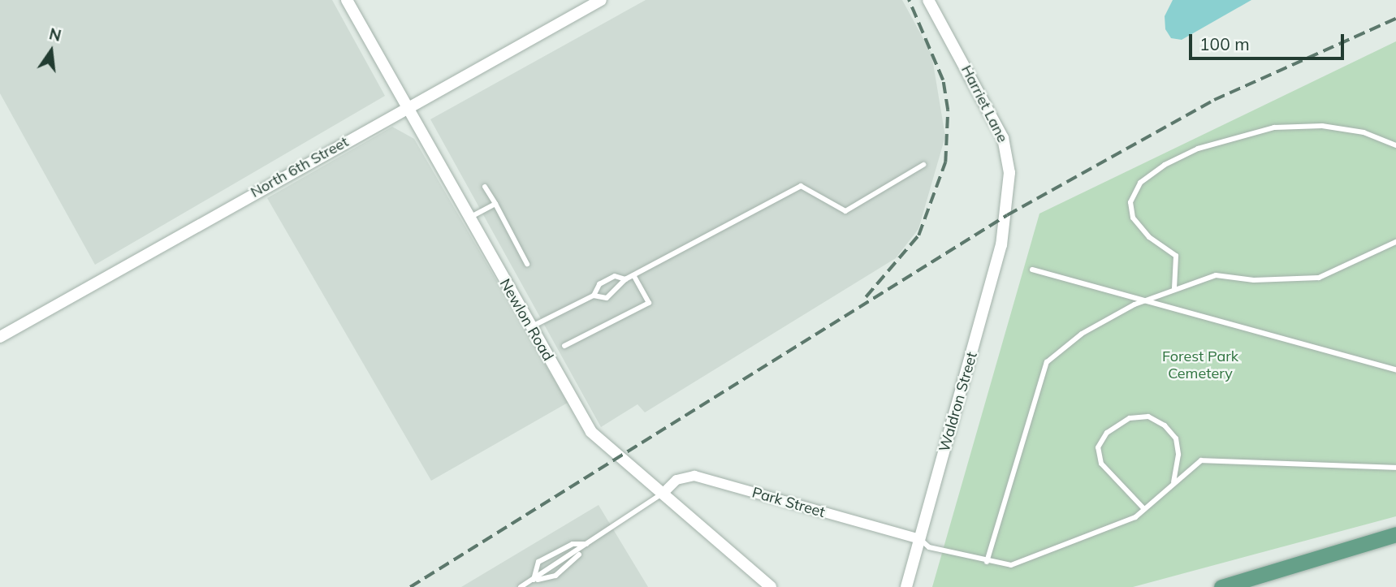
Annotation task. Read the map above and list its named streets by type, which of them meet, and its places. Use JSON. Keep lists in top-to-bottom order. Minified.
{"streets":{"street":["Harriet Lane","North 6th Street","Newlon Road","Waldron Street","Park Street"]},"crossings":[["Harriet Lane","Waldron Street"],["North 6th Street","Newlon Road"],["Newlon Road","Park Street"],["Waldron Street","Park Street"]],"parks":["Forest Park Cemetery"],"scale_bar":"100 m","north":"top"}
